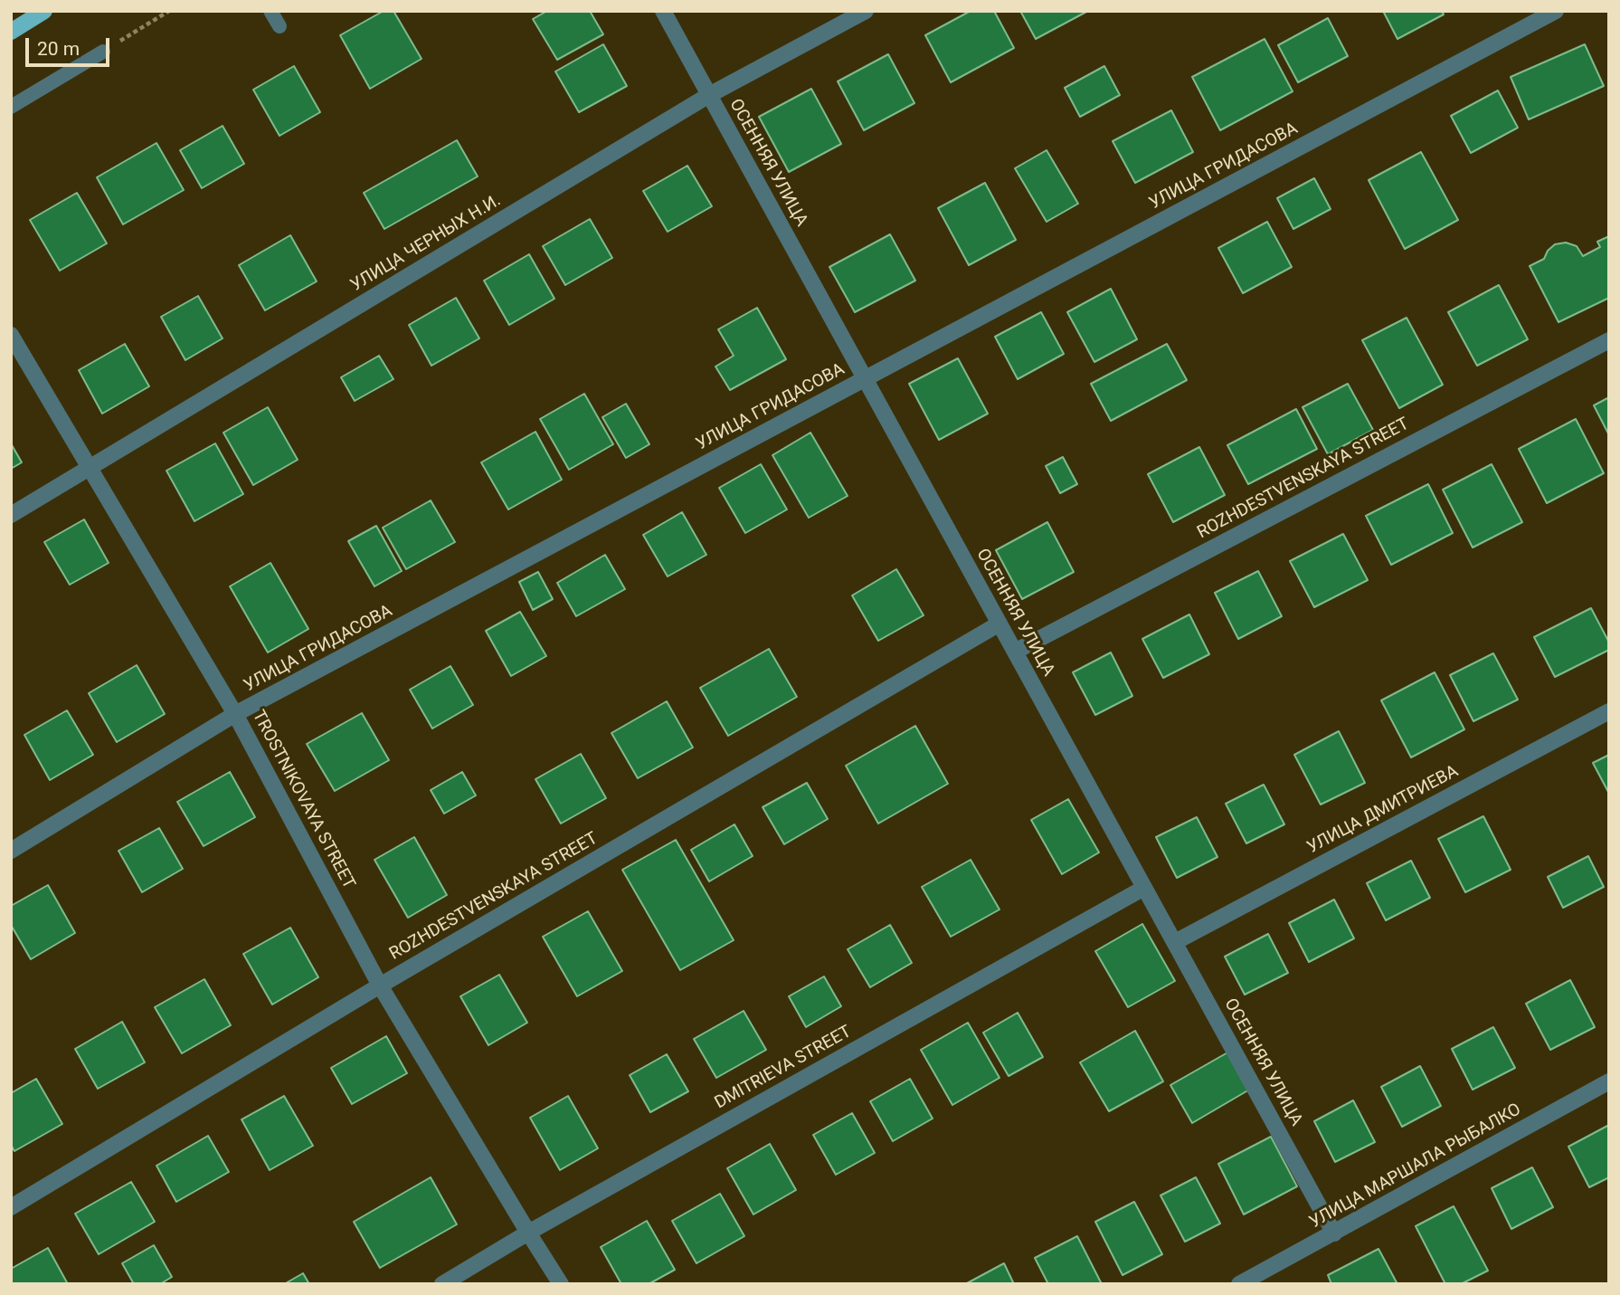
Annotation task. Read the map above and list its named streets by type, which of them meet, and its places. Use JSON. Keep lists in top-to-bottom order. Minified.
{"streets":{"street":["ОСЕННЯЯ УЛИЦА","УЛИЦА ГРИДАСОВА","УЛИЦА ЧЕРНЫХ Н.И.","ROZHDESTVENSKAYA STREET","TROSTNIKOVAYA STREET","УЛИЦА ДМИТРИЕВА","DMITRIEVA STREET","УЛИЦА МАРШАЛА РЫБАЛКО"]},"crossings":[["ОСЕННЯЯ УЛИЦА","УЛИЦА ГРИДАСОВА"],["ОСЕННЯЯ УЛИЦА","УЛИЦА ЧЕРНЫХ Н.И."],["ОСЕННЯЯ УЛИЦА","ROZHDESTVENSKAYA STREET"],["ОСЕННЯЯ УЛИЦА","УЛИЦА ДМИТРИЕВА"],["ОСЕННЯЯ УЛИЦА","DMITRIEVA STREET"],["ОСЕННЯЯ УЛИЦА","УЛИЦА МАРШАЛА РЫБАЛКО"],["УЛИЦА ГРИДАСОВА","TROSTNIKOVAYA STREET"],["УЛИЦА ЧЕРНЫХ Н.И.","TROSTNIKOVAYA STREET"],["ROZHDESTVENSKAYA STREET","TROSTNIKOVAYA STREET"],["TROSTNIKOVAYA STREET","DMITRIEVA STREET"]],"scale_bar":"20 m"}
